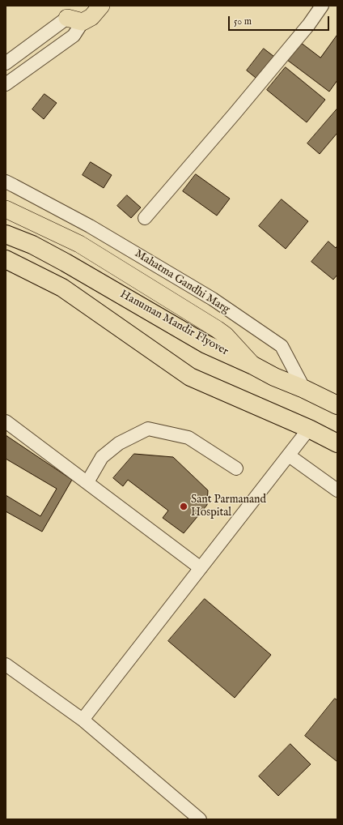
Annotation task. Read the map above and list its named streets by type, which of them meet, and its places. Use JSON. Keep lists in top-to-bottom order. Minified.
{"streets":{"highway":["Hanuman Mandir Flyover"],"street":["Mahatma Gandhi Marg"]},"places":["Sant Parmanand Hospital"],"scale_bar":"50 m"}
